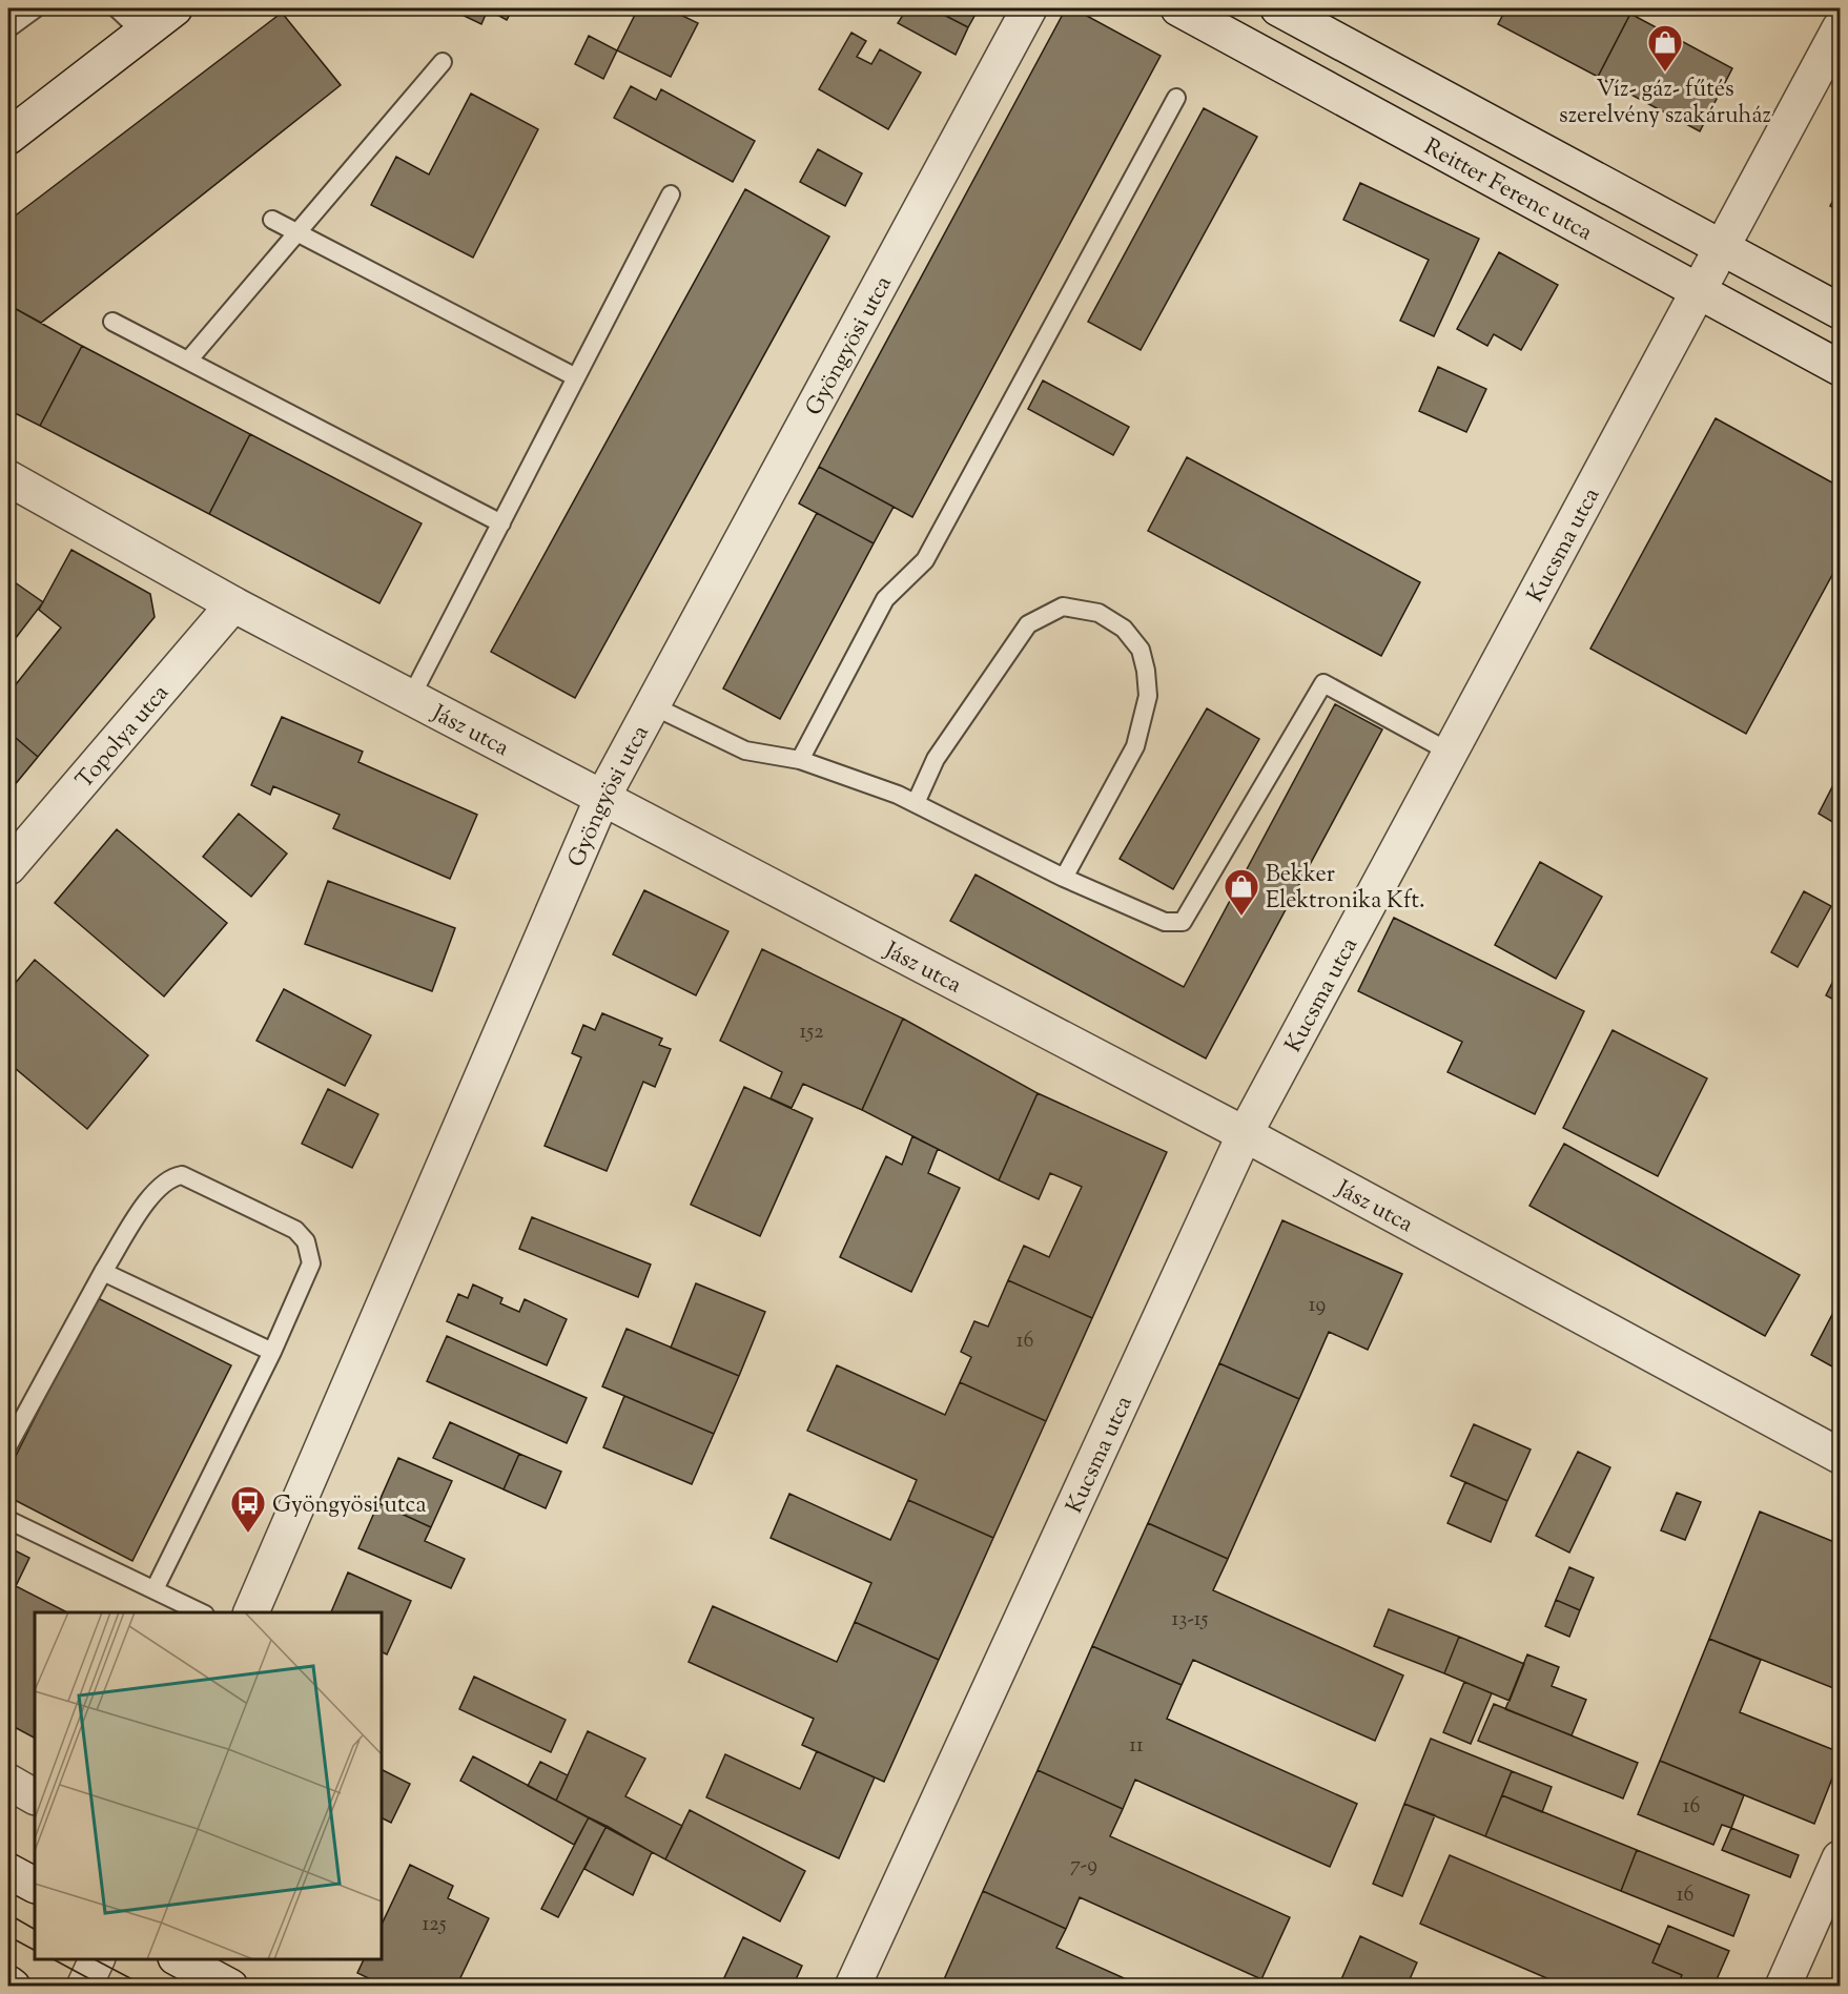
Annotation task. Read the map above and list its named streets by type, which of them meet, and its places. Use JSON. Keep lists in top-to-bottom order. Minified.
{"streets":{"street":["Reitter Ferenc utca","Gyöngyösi utca","Kucsma utca","Jász utca","Topolya utca"]},"crossings":[["Reitter Ferenc utca","Kucsma utca"],["Gyöngyösi utca","Jász utca"],["Kucsma utca","Jász utca"],["Jász utca","Topolya utca"]],"places":{"shop":["Víz- gáz- fűtés szerelvény szakáruház","Bekker Elektronika Kft."],"bus stop":["Gyöngyösi utca"]},"house_numbers":["152","19","16","13-15","11","16","7-9","16","125"]}
